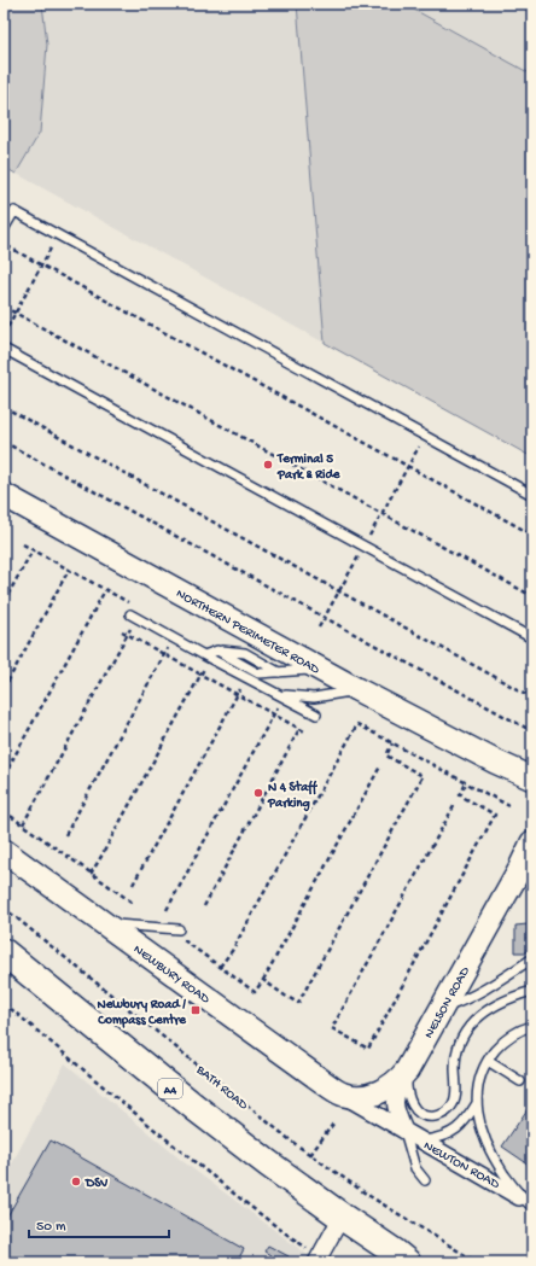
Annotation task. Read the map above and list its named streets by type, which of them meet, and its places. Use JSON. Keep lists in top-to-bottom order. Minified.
{"streets":{"highway":["A4"],"street":["NORTHERN PERIMETER ROAD","NEWBURY ROAD","NELSON ROAD","NEWTON ROAD"],"path":["BATH ROAD"]},"crossings":[["NEWBURY ROAD","NELSON ROAD"],["NEWBURY ROAD","NEWTON ROAD"],["NELSON ROAD","NEWTON ROAD"]],"places":{"other":["Terminal 5 Park & Ride","N 4 Staff Parking","DSV"],"transit":["Newbury Road / Compass Centre"]},"scale_bar":"50 m"}
